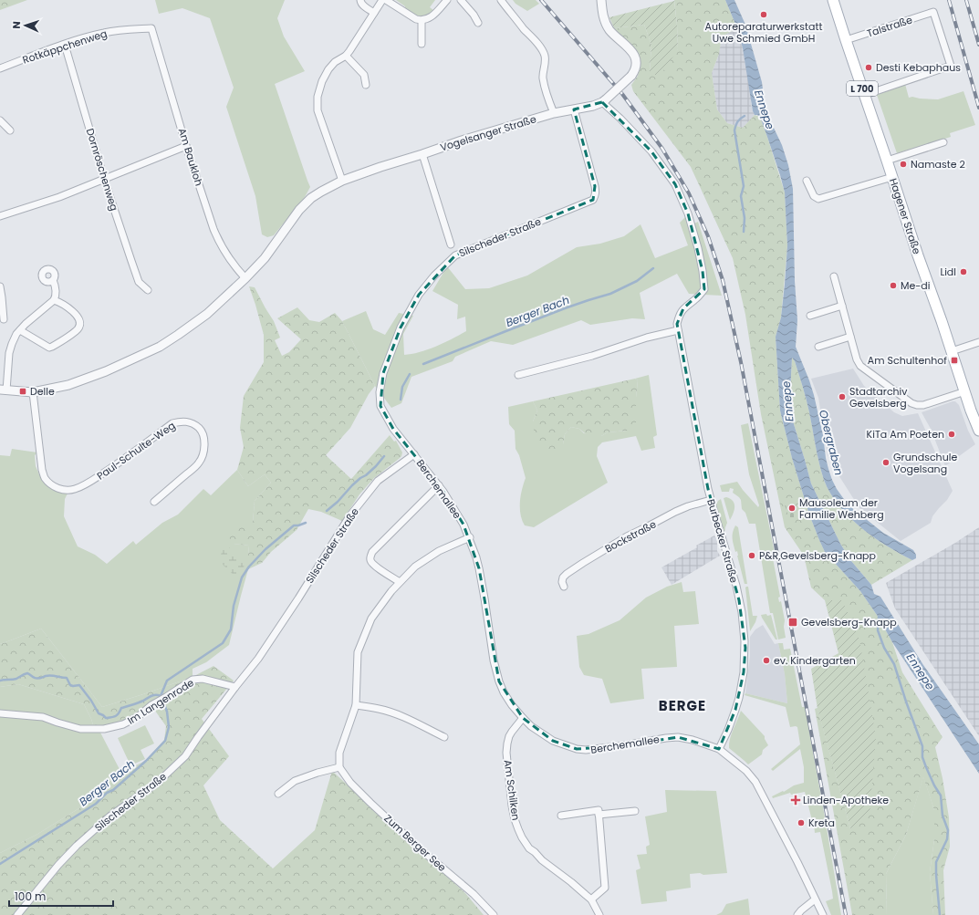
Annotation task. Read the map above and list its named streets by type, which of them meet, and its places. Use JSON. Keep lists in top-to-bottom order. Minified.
{"streets":{"main road":["L 700","Hagener Straße"],"street":["Talstraße","Rotkäppchenweg","Vogelsanger Straße","Am Baukloh","Dornröschenweg","Silscheder Straße","Paul-Schulte-Weg","Berchemallee","Bockstraße","Burbecker Straße","Im Langenrode","Am Schilken","Zum Berger See"]},"crossings":[["Talstraße","Hagener Straße"],["Rotkäppchenweg","Am Baukloh"],["Rotkäppchenweg","Dornröschenweg"],["Vogelsanger Straße","Am Baukloh"],["Vogelsanger Straße","Silscheder Straße"],["Vogelsanger Straße","Paul-Schulte-Weg"],["Vogelsanger Straße","Burbecker Straße"],["Silscheder Straße","Berchemallee"],["Silscheder Straße","Im Langenrode"],["Berchemallee","Burbecker Straße"],["Berchemallee","Am Schilken"],["Bockstraße","Burbecker Straße"]],"districts":["BERGE"],"water":["Ennepe","Berger Bach","Obergraben"],"places":{"other":["Autoreparaturwerkstatt Uwe Schmied GmbH","Desti Kebaphaus","Namaste 2","Lidl","Me-di","Stadtarchiv Gevelsberg","KiTa Am Poeten","Grundschule Vogelsang","Mausoleum der Familie Wehberg","P&R,Gevelsberg-Knapp","ev. Kindergarten","Kreta"],"transit":["Am Schultenhof","Delle","Gevelsberg-Knapp"],"health":["Linden-Apotheke"]},"scale_bar":"100 m","north":"left"}
